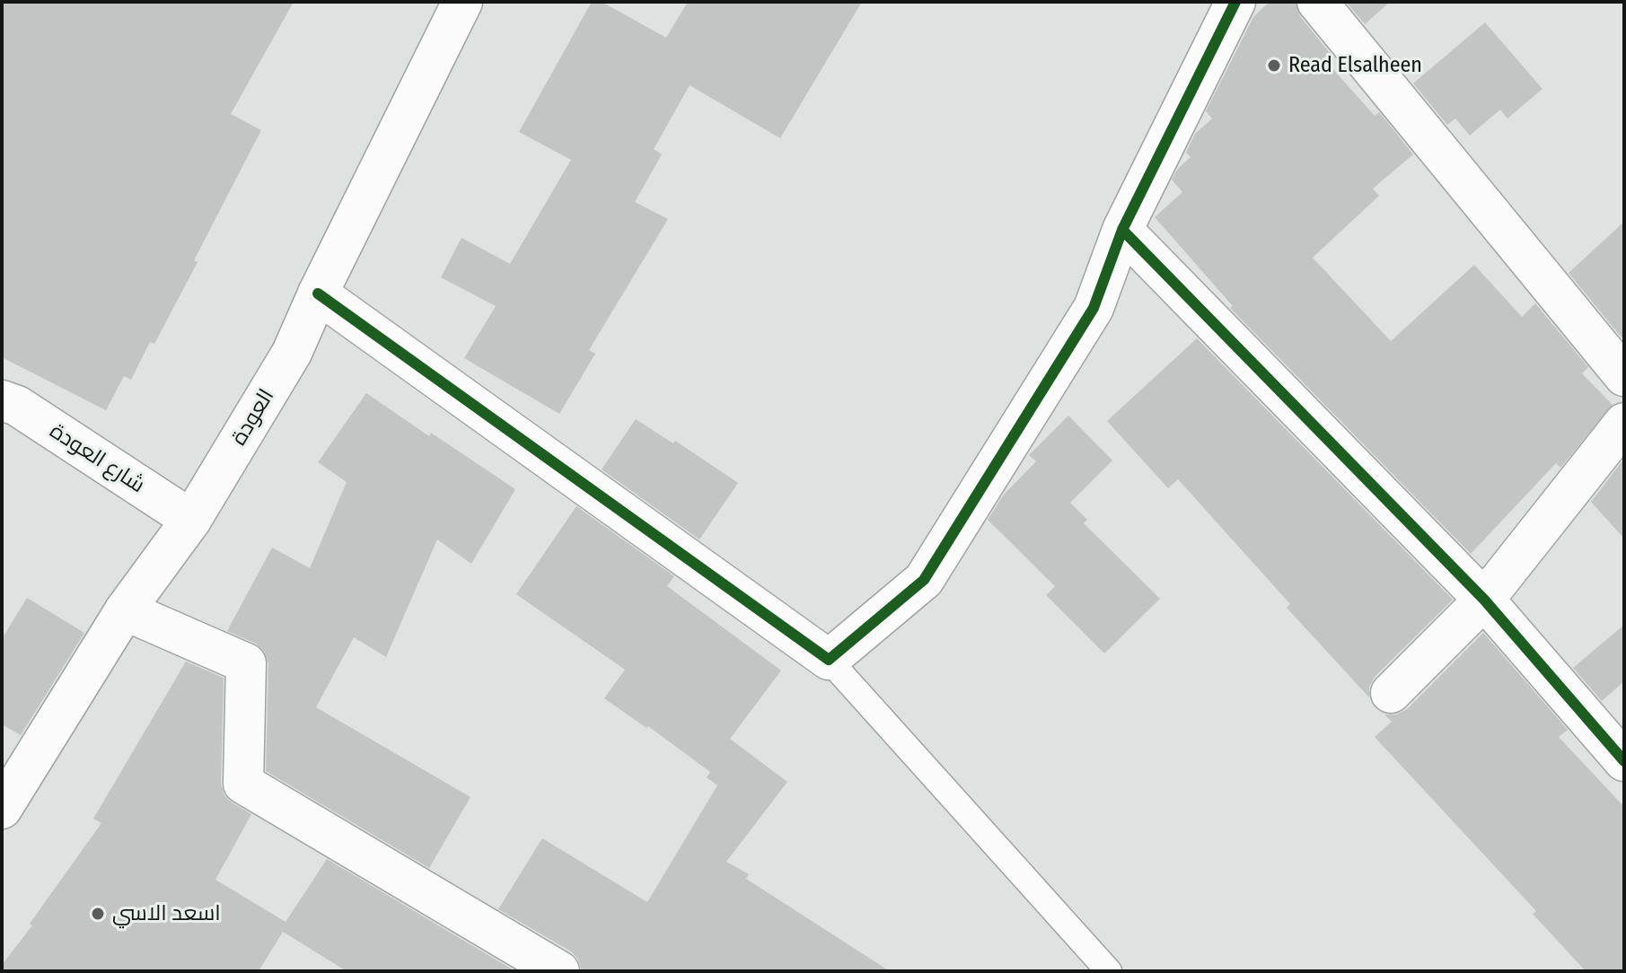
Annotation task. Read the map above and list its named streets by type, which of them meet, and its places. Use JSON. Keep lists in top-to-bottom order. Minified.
{"streets":{"street":["العودة","شارع العودة"]},"crossings":[["العودة","شارع العودة"]],"places":["Read Elsalheen","اسعد الاسي"]}
